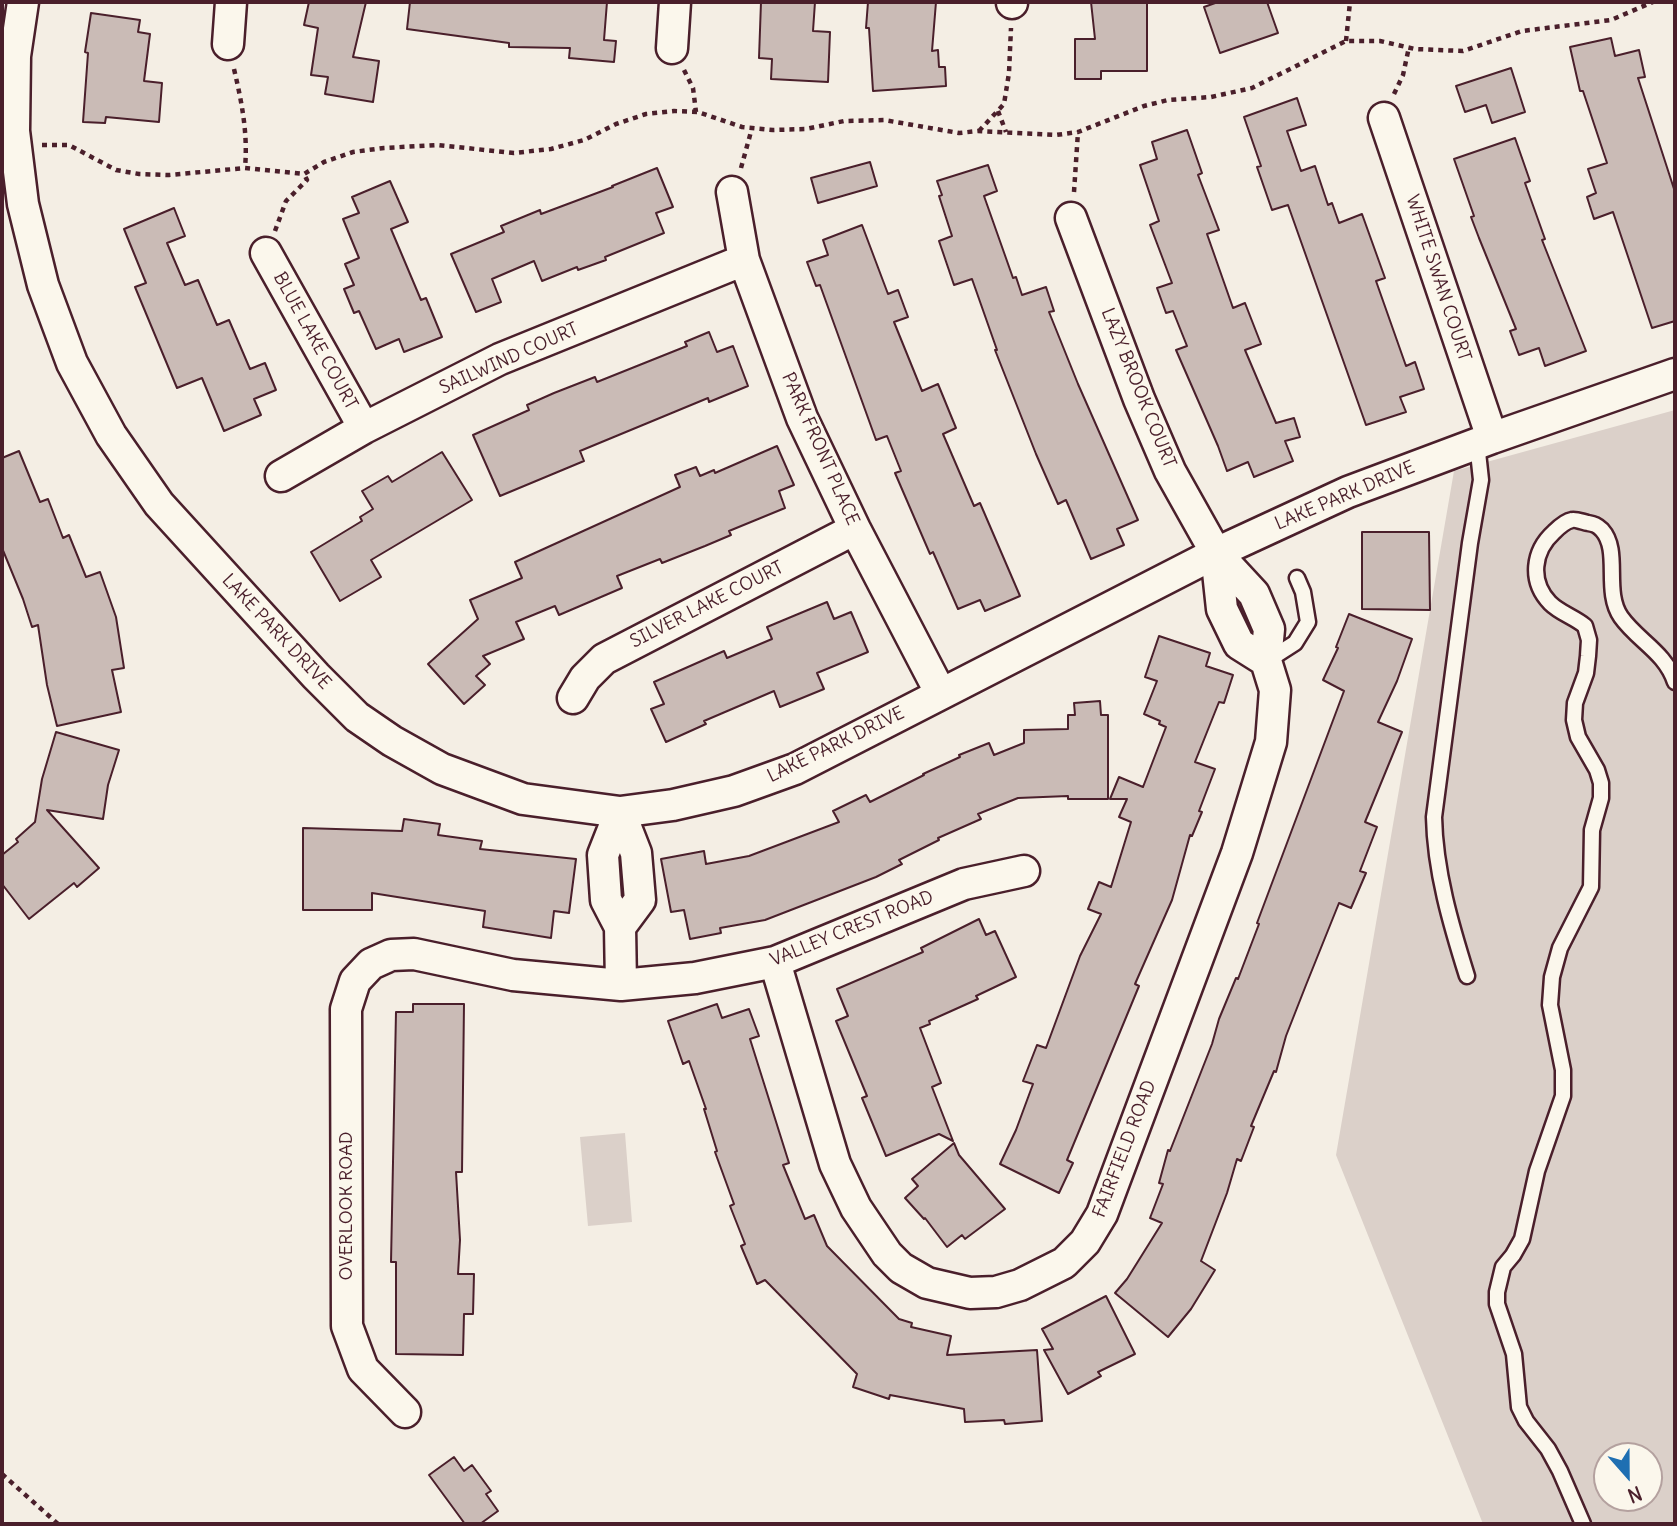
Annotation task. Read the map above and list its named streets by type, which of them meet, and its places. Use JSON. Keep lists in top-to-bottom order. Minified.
{"streets":{"street":["WHITE SWAN COURT","BLUE LAKE COURT","SAILWIND COURT","LAZY BROOK COURT","PARK FRONT PLACE","LAKE PARK DRIVE","SILVER LAKE COURT","VALLEY CREST ROAD","FAIRFIELD ROAD","OVERLOOK ROAD"]},"crossings":[["WHITE SWAN COURT","LAKE PARK DRIVE"],["BLUE LAKE COURT","SAILWIND COURT"],["SAILWIND COURT","PARK FRONT PLACE"],["LAZY BROOK COURT","LAKE PARK DRIVE"],["PARK FRONT PLACE","LAKE PARK DRIVE"],["PARK FRONT PLACE","SILVER LAKE COURT"],["VALLEY CREST ROAD","FAIRFIELD ROAD"],["VALLEY CREST ROAD","OVERLOOK ROAD"]],"north":"bottom"}
